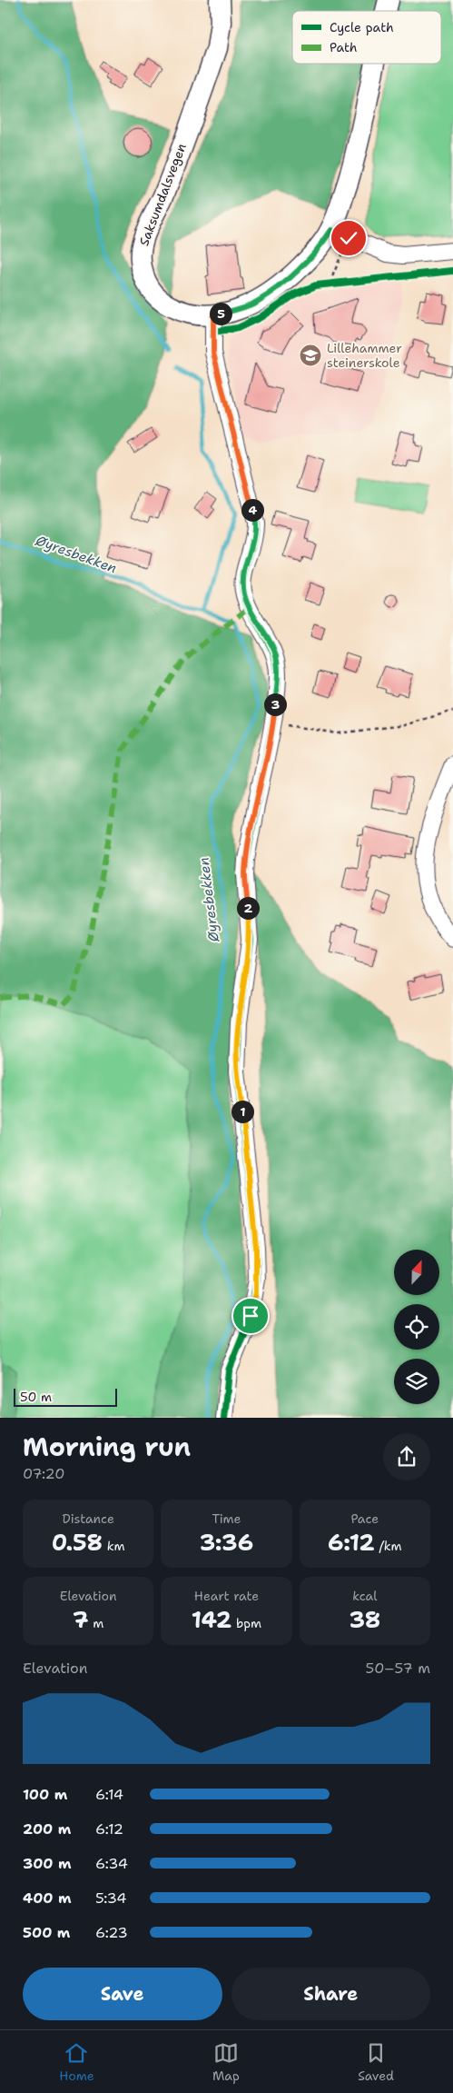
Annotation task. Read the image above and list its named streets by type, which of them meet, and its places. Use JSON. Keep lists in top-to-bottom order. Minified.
{"streets":{"main road":["Saksumdalsvegen"]},"water":["Øyresbekken"],"places":{"school or university":["Lillehammer steinerskole"]},"legend":["Cycle path","Path"],"scale_bar":"50 m","north":"top","page":{"pins":["5","4","3","2","1"],"scale":"50 m","heading":["Morning run","07:20"],"stats":[["Distance","0.58 km"],["Time","3:36"],["Pace","6:12 /km"],["Elevation","7 m"],["Heart rate","142 bpm"],["kcal","38"]],"chart":["Elevation","50–57 m"],"list":[{"name":"100 m","note":"6:14"},{"name":"200 m","note":"6:12"},{"name":"300 m","note":"6:34"},{"name":"400 m","note":"5:34"},{"name":"500 m","note":"6:23"}],"buttons":["Save","Share"],"tabs":["Home","Map","Saved"]}}
